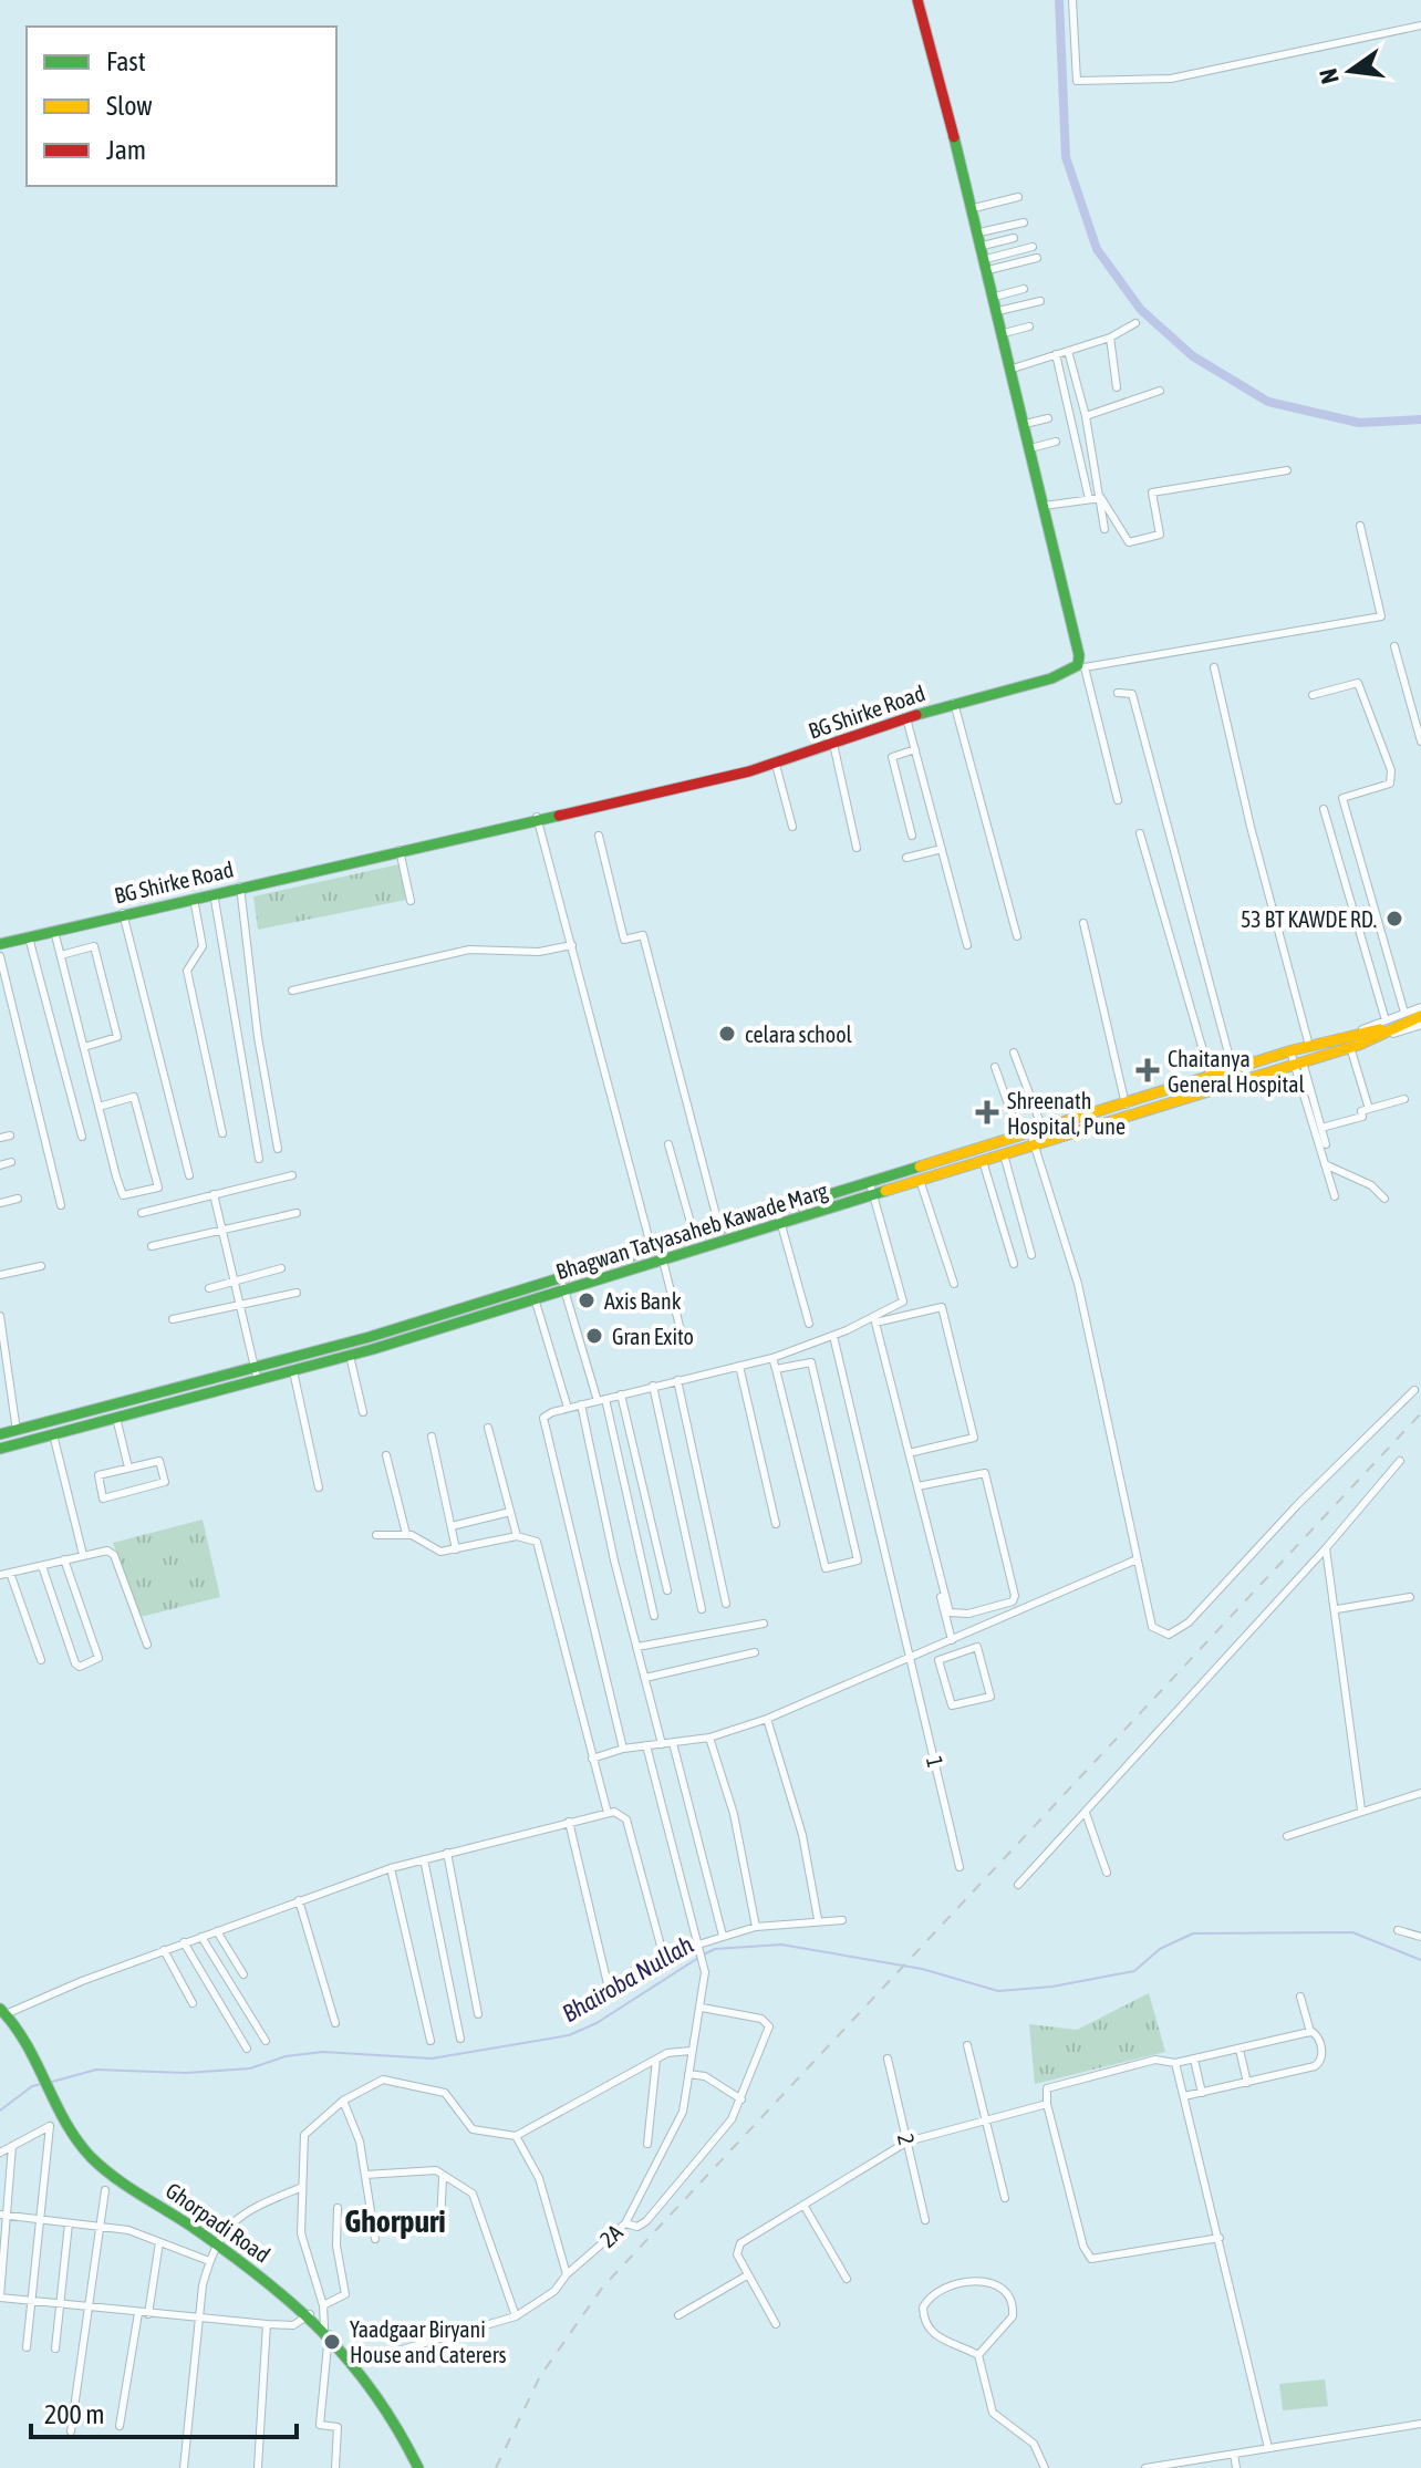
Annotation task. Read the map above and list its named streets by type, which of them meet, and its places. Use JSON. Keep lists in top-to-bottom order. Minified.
{"streets":{"street":["BG Shirke Road","Bhagwan Tatyasaheb Kawade Marg","1","2","Ghorpadi Road","2A"]},"crossings":[["Ghorpadi Road","2A"]],"districts":["Ghorpuri"],"water":["Bhairoba Nullah"],"places":{"other":["53 BT KAWDE RD.","celara school","Axis Bank","Gran Exito","Yaadgaar Biryani House and Caterers"],"health":["Chaitanya General Hospital","Shreenath Hospital, Pune"]},"legend":["Fast","Slow","Jam"],"scale_bar":"200 m","north":"left"}
